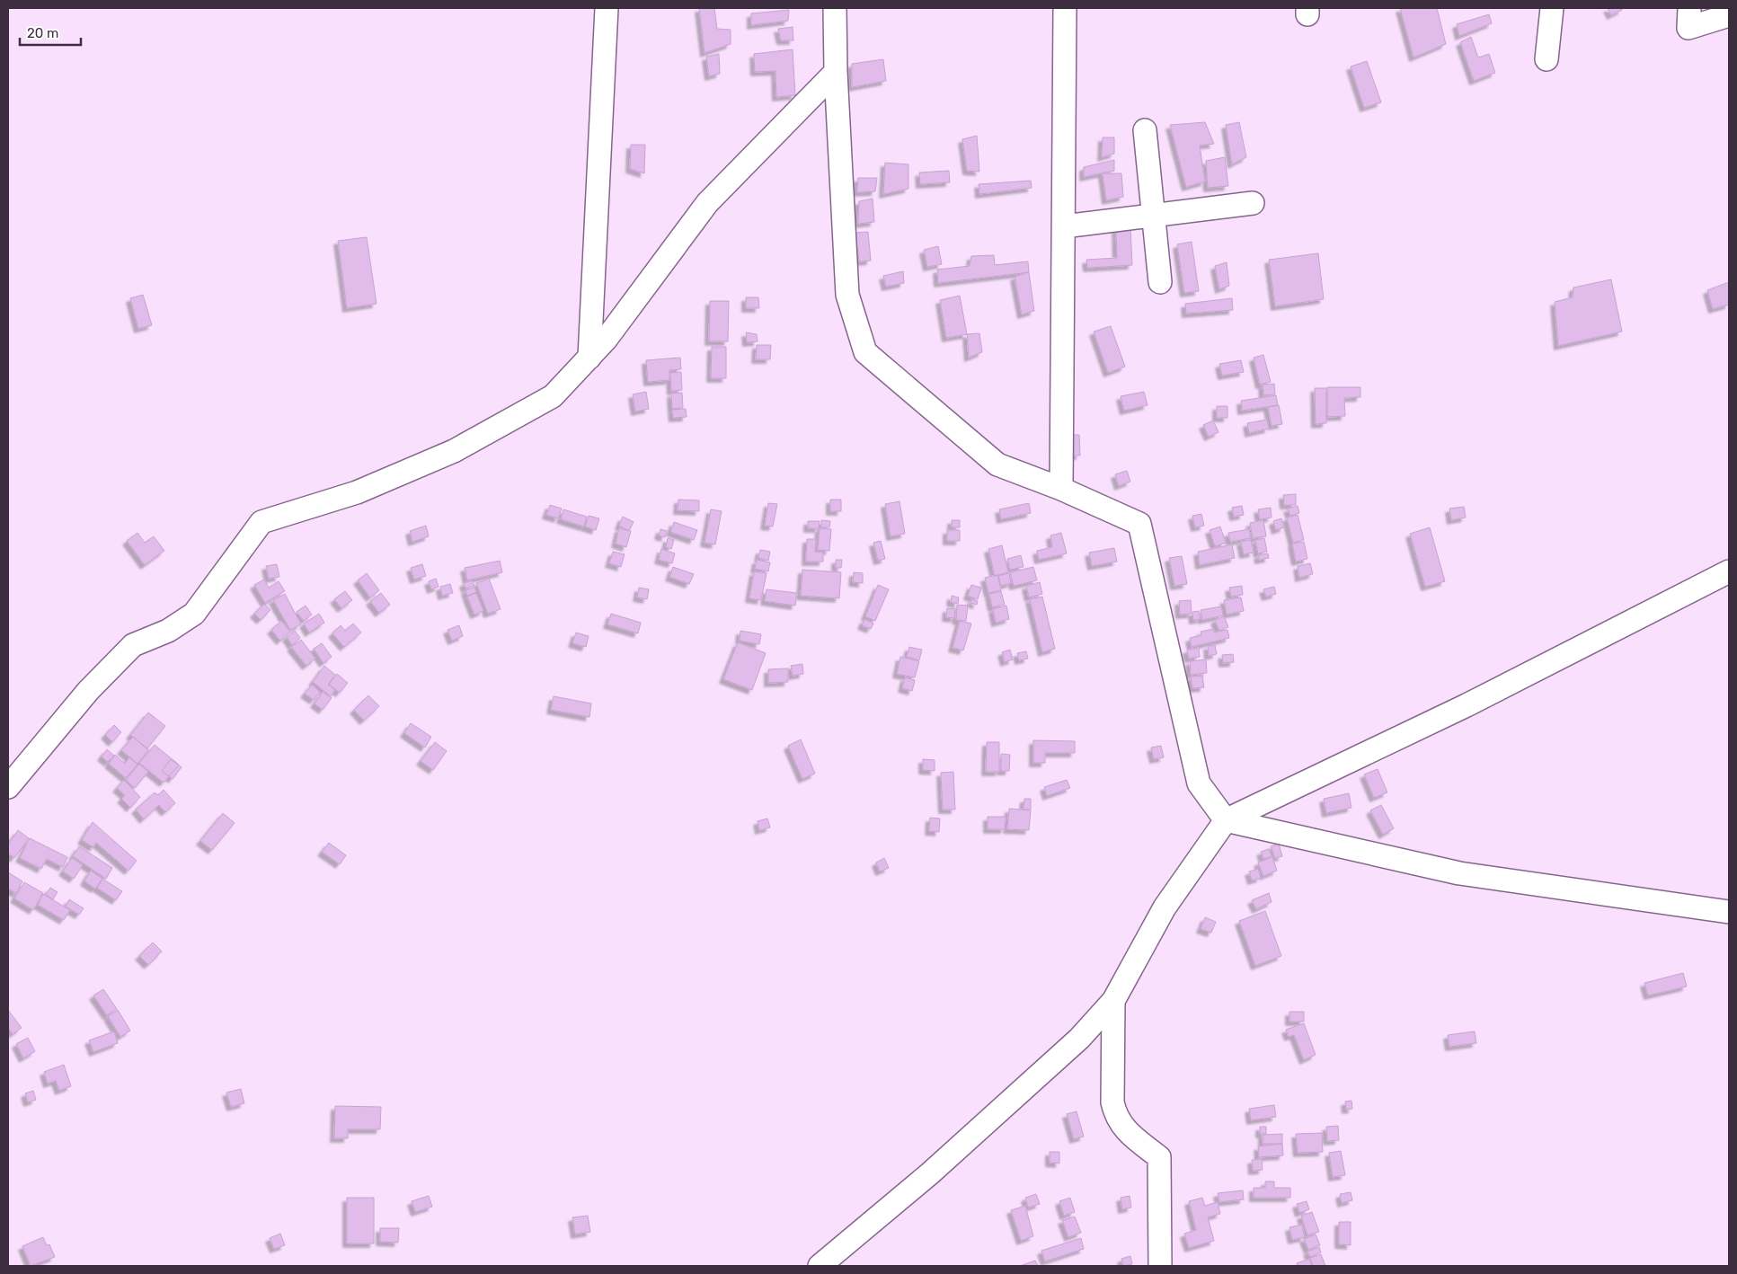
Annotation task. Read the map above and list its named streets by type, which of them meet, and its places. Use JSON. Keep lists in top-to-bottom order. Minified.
{"scale_bar":"20 m"}
